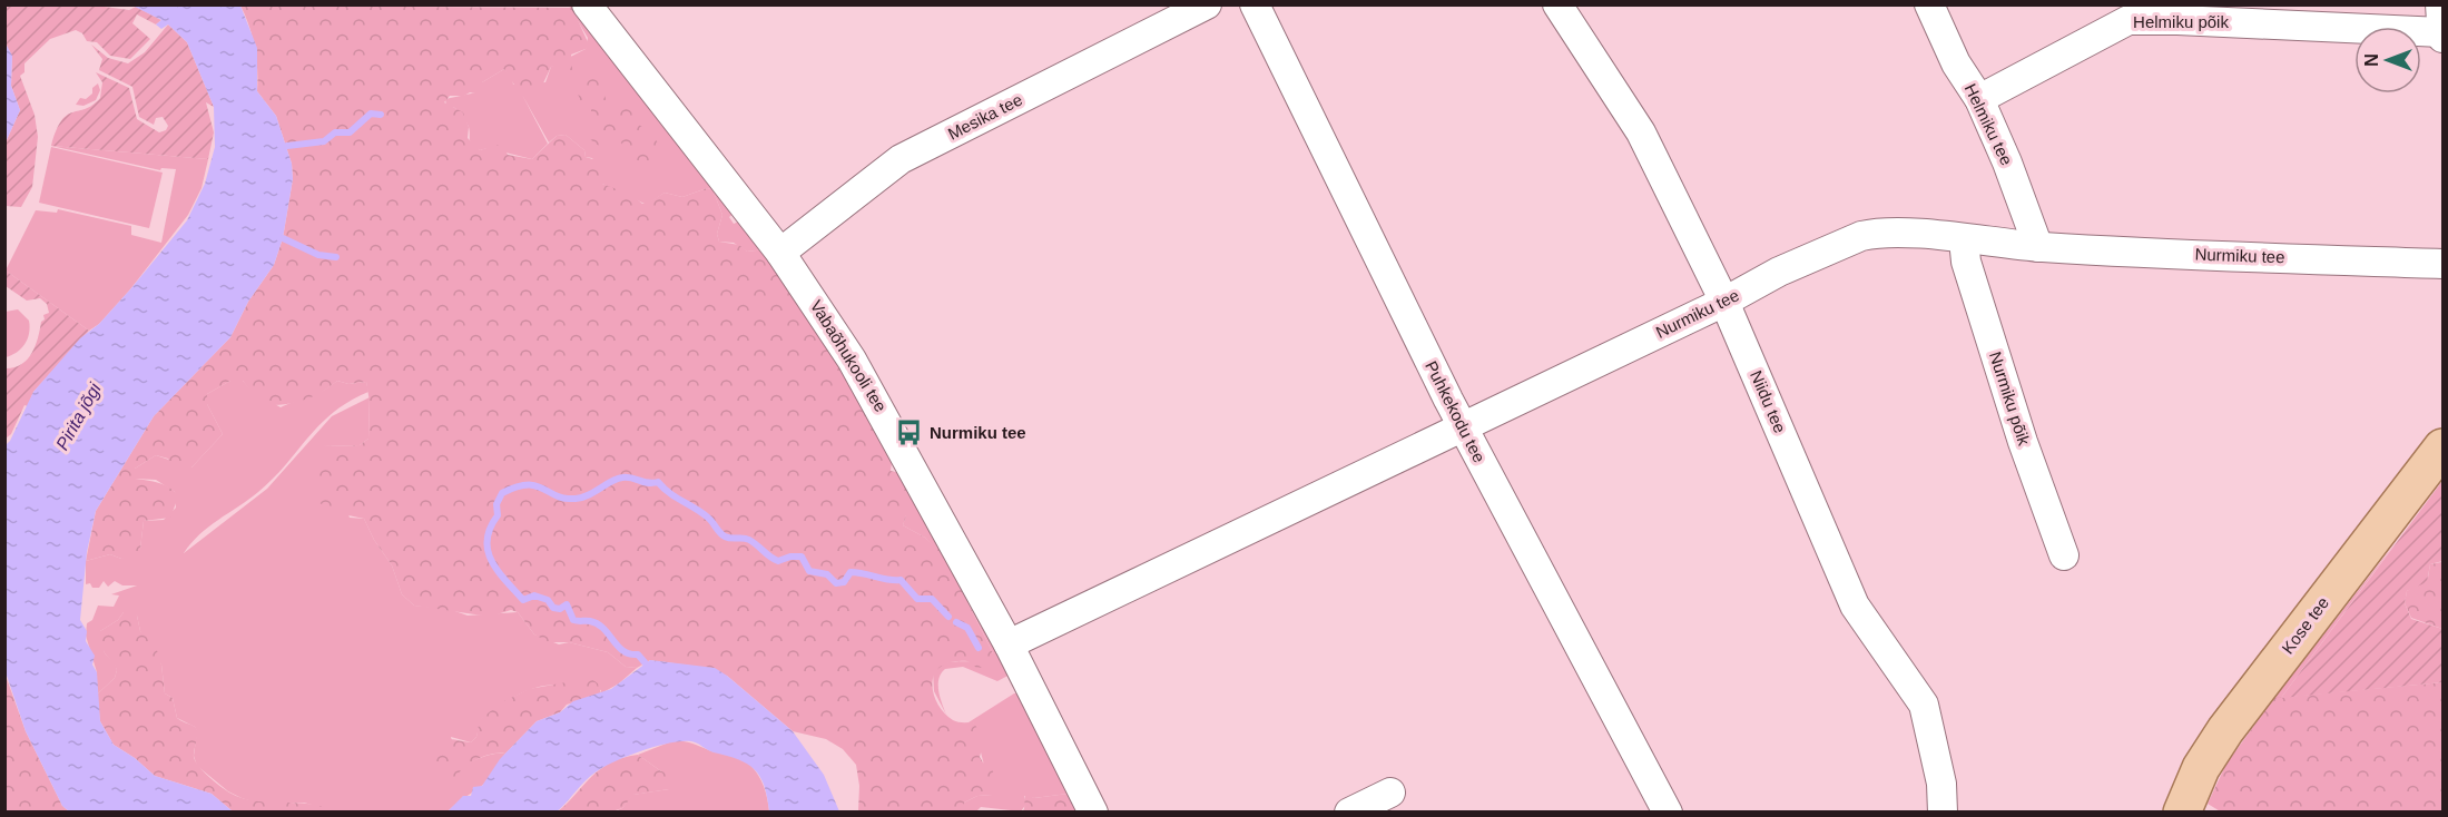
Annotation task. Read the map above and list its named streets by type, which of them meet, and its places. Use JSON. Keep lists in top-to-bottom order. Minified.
{"streets":{"main road":["Kose tee"],"street":["Helmiku põik","Mesika tee","Helmiku tee","Nurmiku tee","Vabaõhukooli tee","Nurmiku põik","Niidu tee","Puhkekodu tee"]},"crossings":[["Helmiku põik","Helmiku tee"],["Mesika tee","Vabaõhukooli tee"],["Helmiku tee","Nurmiku tee"],["Nurmiku tee","Vabaõhukooli tee"],["Nurmiku tee","Nurmiku põik"],["Nurmiku tee","Niidu tee"],["Nurmiku tee","Puhkekodu tee"]],"water":["Pirita jõgi"],"places":{"bus stop":["Nurmiku tee"]},"north":"left"}
